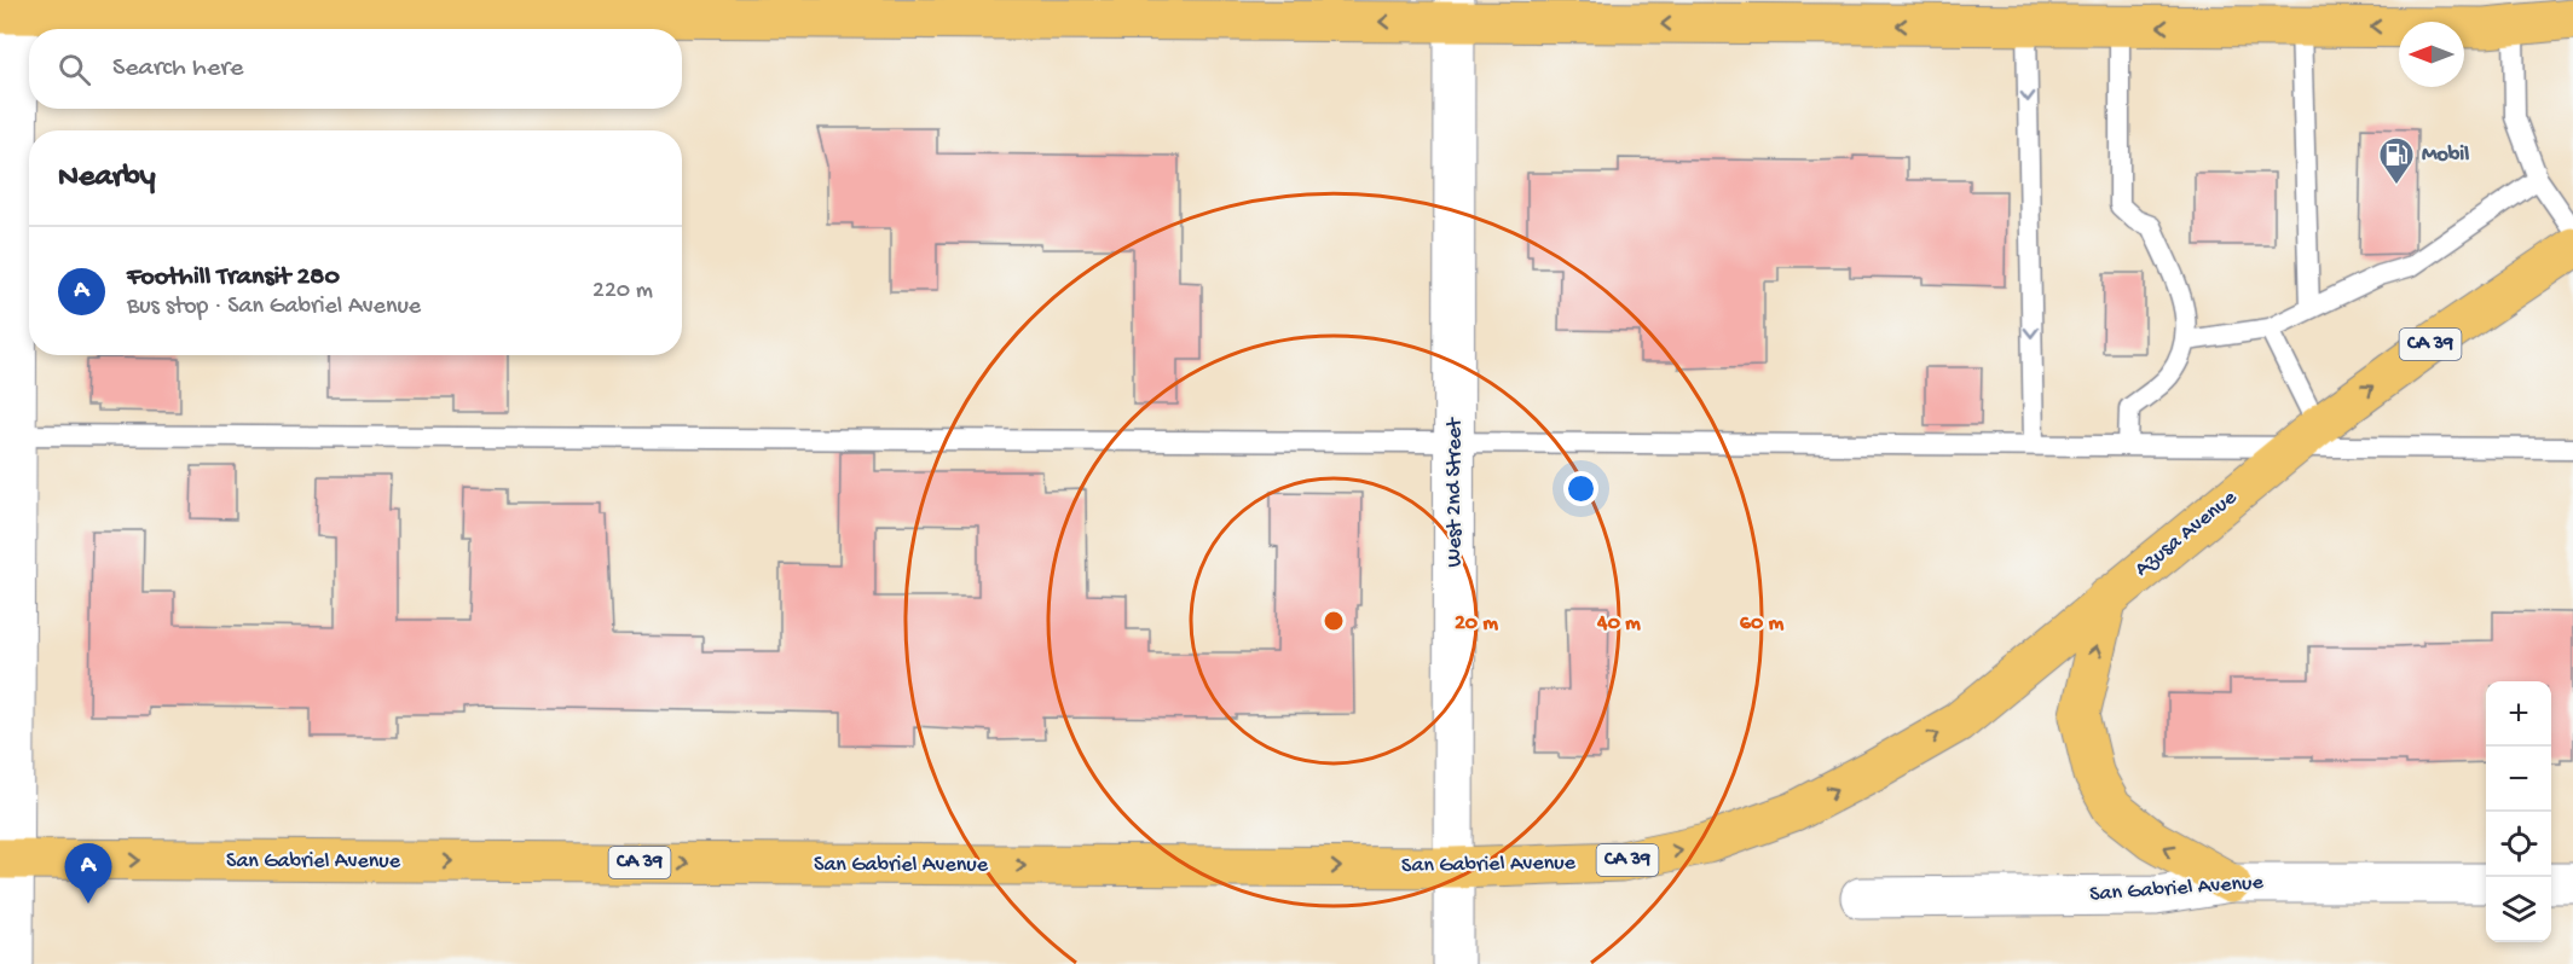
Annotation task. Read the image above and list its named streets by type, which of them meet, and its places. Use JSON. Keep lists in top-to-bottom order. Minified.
{"streets":{"main road":["CA 39","Azusa Avenue","San Gabriel Avenue"],"street":["West 2nd Street"]},"crossings":[["West 2nd Street","San Gabriel Avenue"],["Azusa Avenue","San Gabriel Avenue"]],"one_way":["Azusa Avenue","San Gabriel Avenue"],"places":{"fuel station":["Mobil"]},"north":"left","page":{"search":"Search here","heading":"Nearby","list":[{"mark":"A","name":"Foothill Transit 280","note":"Bus stop · San Gabriel Avenue","value":"220 m"}],"map_buttons":["+","−"],"pins":"A"},"rings":["20 m","40 m","60 m"]}
